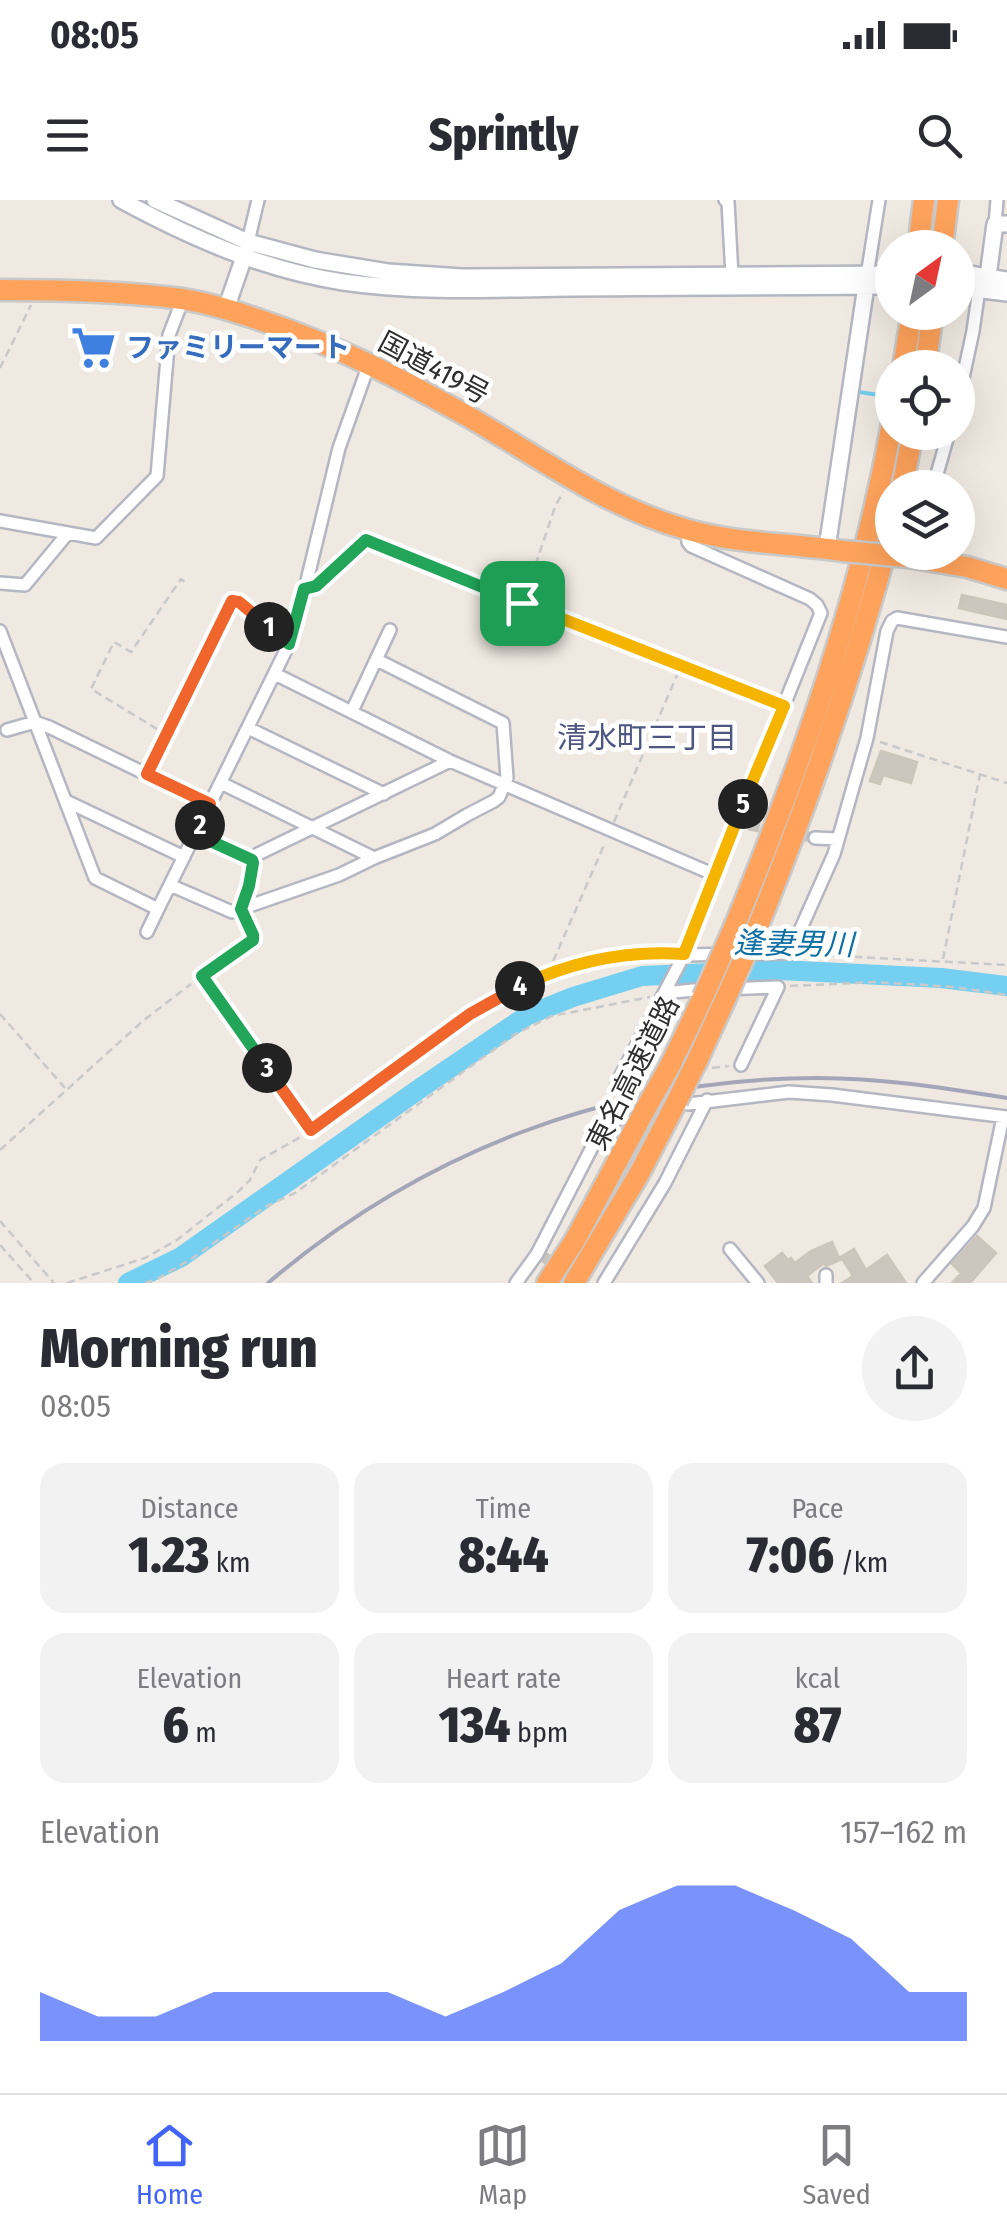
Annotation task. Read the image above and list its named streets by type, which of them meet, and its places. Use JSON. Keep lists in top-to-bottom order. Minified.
{"streets":{"highway":["国道419号","東名高速道路"]},"districts":["清水町三丁目"],"water":["逢妻男川"],"places":{"supermarket":["ファミリーマート"]},"north":"top right","page":{"status":"08:05","header":"Sprintly","pins":["1","5","2","4","3"],"heading":["Morning run","08:05"],"stats":[["Distance","1.23 km"],["Time","8:44"],["Pace","7:06 /km"],["Elevation","6 m"],["Heart rate","134 bpm"],["kcal","87"]],"chart":["Elevation","157–162 m"],"tabs":["Home","Map","Saved"]}}
